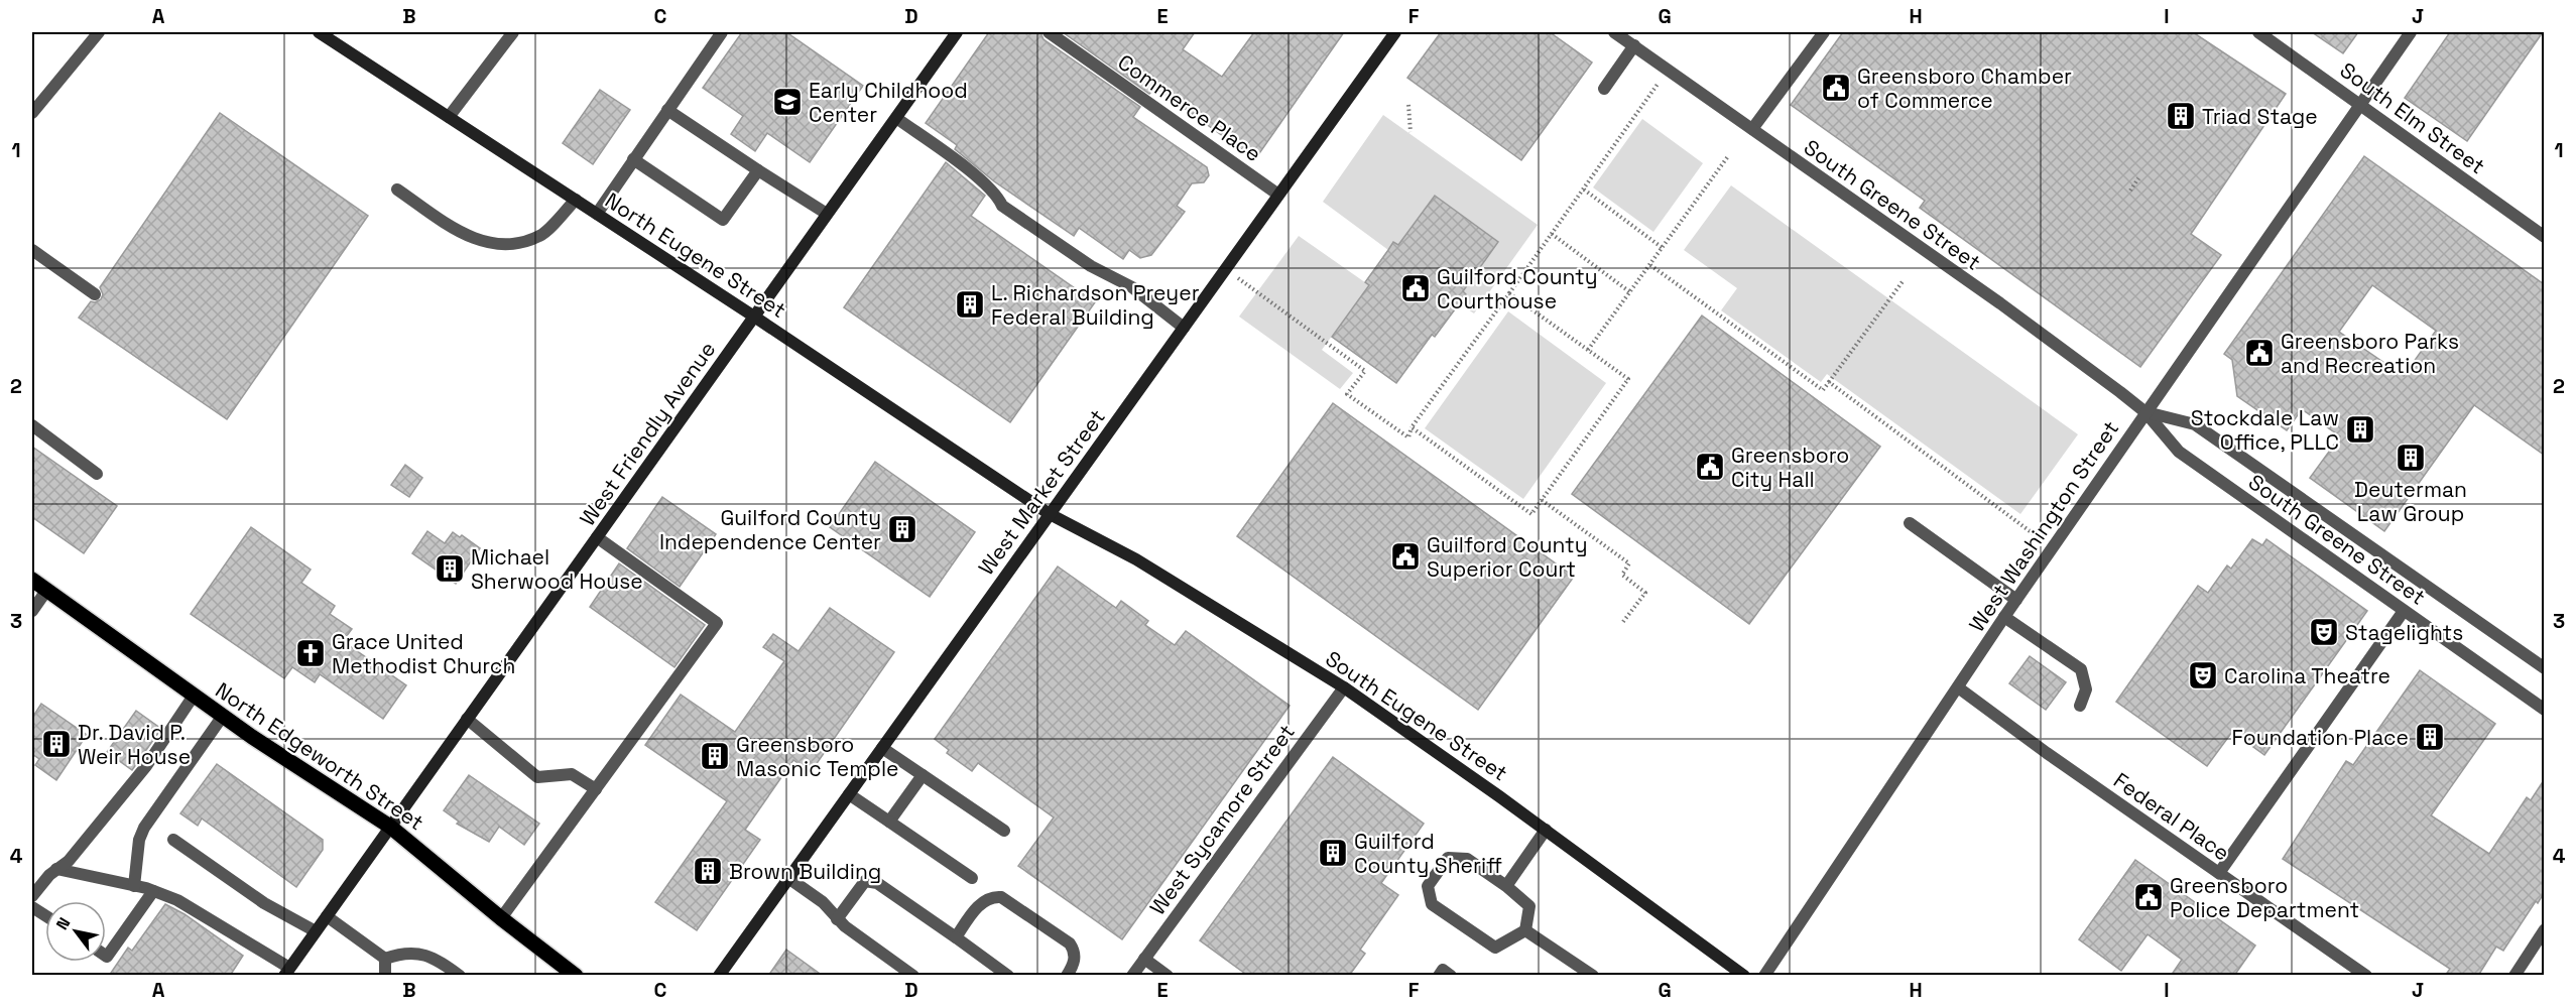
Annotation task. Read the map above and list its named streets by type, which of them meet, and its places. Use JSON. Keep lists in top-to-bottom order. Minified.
{"streets":{"main road":["North Eugene Street","West Friendly Avenue","West Market Street","South Eugene Street","North Edgeworth Street"],"street":["Commerce Place","South Elm Street","South Greene Street","West Washington Street","Federal Place","West Sycamore Street"]},"crossings":[["Commerce Place","West Market Street"],["South Elm Street","West Washington Street"],["South Greene Street","West Washington Street"],["North Eugene Street","West Friendly Avenue"],["North Eugene Street","West Market Street"],["North Eugene Street","South Eugene Street"],["West Friendly Avenue","North Edgeworth Street"],["West Market Street","South Eugene Street"],["West Washington Street","Federal Place"],["South Eugene Street","West Sycamore Street"]],"places":{"public building":["Greensboro Chamber of Commerce","Guilford County Courthouse","Greensboro Parks and Recreation","Greensboro City Hall","Guilford County Superior Court","Greensboro Police Department"],"school or university":["Early Childhood Center"],"building":["Triad Stage","L. Richardson Preyer Federal Building","Stockdale Law Office, PLLC","Deuterman Law Group","Guilford County Independence Center","Michael Sherwood House","Foundation Place","Dr. David P. Weir House","Greensboro Masonic Temple","Guilford County Sheriff","Brown Building"],"theatre":["Stagelights","Carolina Theatre"],"church":["Grace United Methodist Church"]},"north":"top left","grid":{"columns":["A","B","C","D","E","F","G","H","I","J"],"rows":["1","2","3","4"]}}
